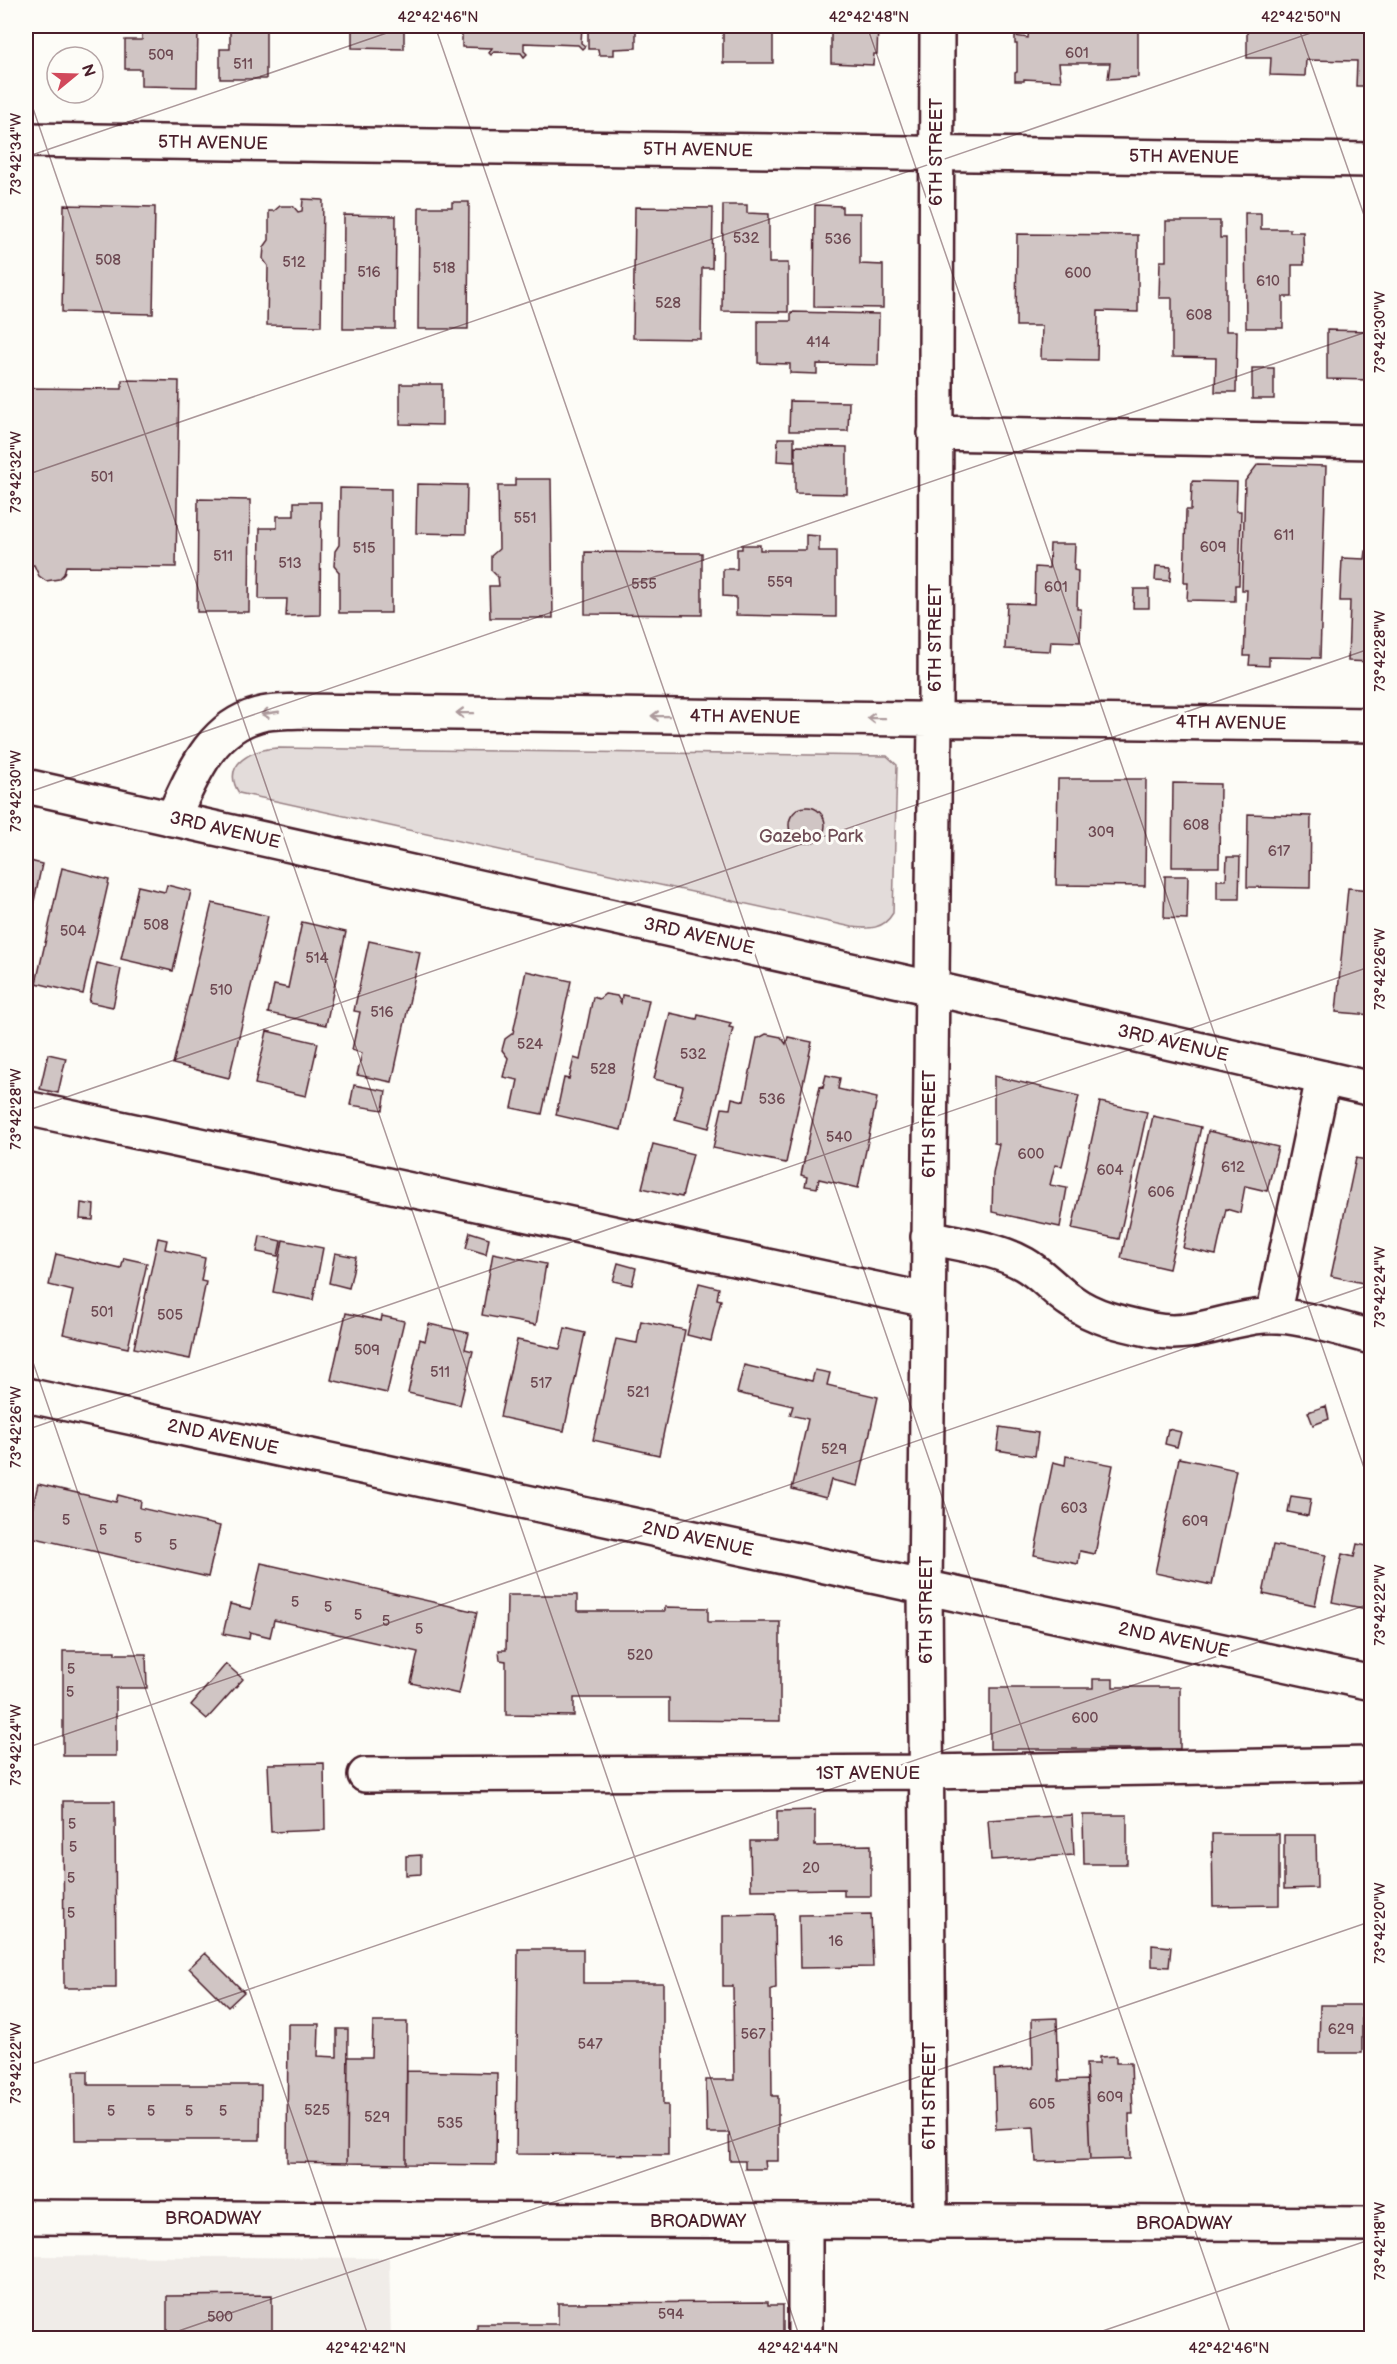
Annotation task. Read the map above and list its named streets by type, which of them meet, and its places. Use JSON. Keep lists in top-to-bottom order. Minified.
{"streets":{"street":["5TH AVENUE","6TH STREET","4TH AVENUE","3RD AVENUE","2ND AVENUE","1ST AVENUE","BROADWAY"]},"crossings":[["5TH AVENUE","6TH STREET"],["6TH STREET","4TH AVENUE"],["6TH STREET","3RD AVENUE"],["6TH STREET","2ND AVENUE"],["6TH STREET","1ST AVENUE"],["6TH STREET","BROADWAY"],["4TH AVENUE","3RD AVENUE"]],"one_way":["4TH AVENUE"],"parks":["Gazebo Park"],"house_numbers":["601","509","511","532","536","508","512","518","516","600","610","528","608","414","501","551","611","609","515","511","513","559","555","601","608","309","617","508","504","514","510","516","524","532","528","536","540","600","612","604","606","501","505","509","511","517","521","529","603","5","609","5","5","5","5","5","5","5","5","520","5","5","600","5","5","20","5","5","16","629","567","547","609","605","525","5","5","5","5","529","535","594","500"],"north":"right","coordinates":["42°42'46\"N","42°42'48\"N","42°42'50\"N","73°42'34\"W","73°42'30\"W","73°42'32\"W","73°42'28\"W","73°42'26\"W","73°42'24\"W","73°42'22\"W","73°42'20\"W","73°42'18\"W","42°42'42\"N","42°42'44\"N"]}
